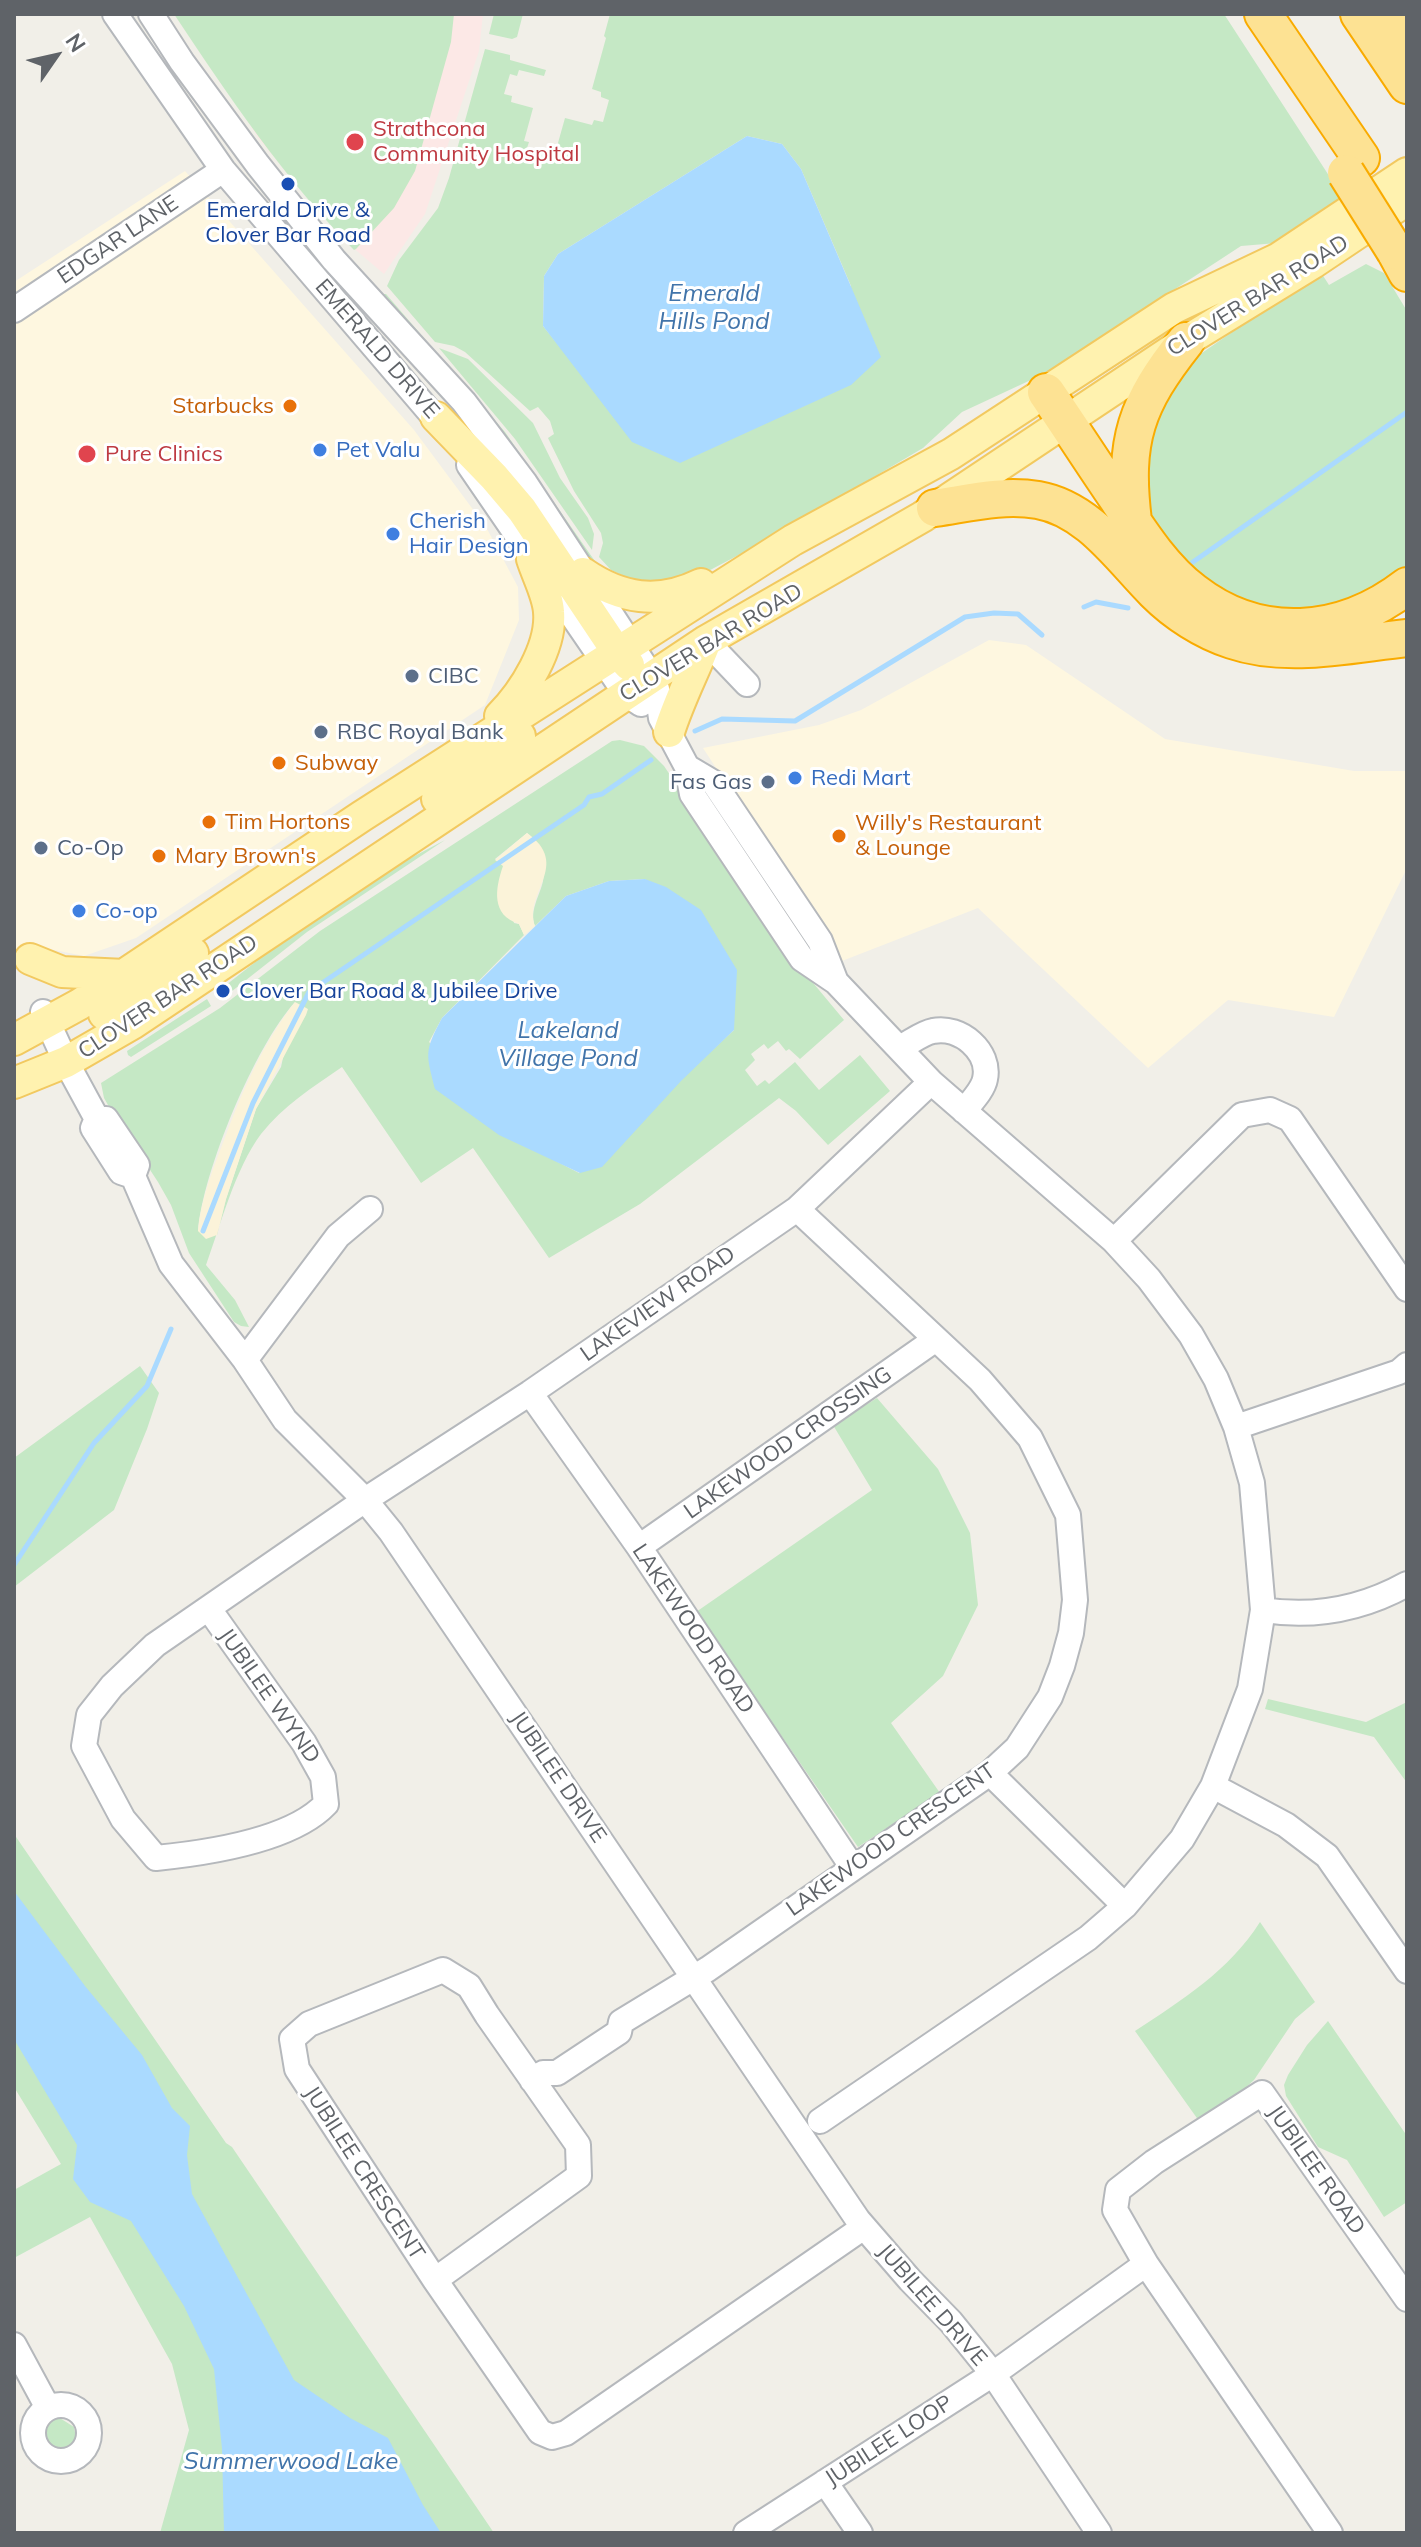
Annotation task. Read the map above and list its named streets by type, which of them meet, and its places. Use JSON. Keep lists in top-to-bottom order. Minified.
{"streets":{"main road":["CLOVER BAR ROAD"],"street":["EDGAR LANE","EMERALD DRIVE","LAKEVIEW ROAD","LAKEWOOD CROSSING","LAKEWOOD ROAD","JUBILEE WYND","JUBILEE DRIVE","LAKEWOOD CRESCENT","JUBILEE ROAD","JUBILEE CRESCENT","JUBILEE LOOP"]},"crossings":[["EDGAR LANE","EMERALD DRIVE"],["CLOVER BAR ROAD","EMERALD DRIVE"],["CLOVER BAR ROAD","JUBILEE DRIVE"],["LAKEVIEW ROAD","LAKEWOOD ROAD"],["LAKEVIEW ROAD","JUBILEE WYND"],["LAKEVIEW ROAD","JUBILEE DRIVE"],["LAKEVIEW ROAD","LAKEWOOD CRESCENT"],["LAKEWOOD CROSSING","LAKEWOOD ROAD"],["LAKEWOOD CROSSING","LAKEWOOD CRESCENT"],["LAKEWOOD ROAD","LAKEWOOD CRESCENT"],["JUBILEE WYND","JUBILEE DRIVE"],["JUBILEE DRIVE","LAKEWOOD CRESCENT"],["JUBILEE DRIVE","JUBILEE CRESCENT"],["JUBILEE DRIVE","JUBILEE LOOP"]],"water":["Emerald Hills Pond","Lakeland Village Pond","Summerwood Lake"],"places":["Strathcona Community Hospital","Emerald Drive & Clover Bar Road","Starbucks","Pet Valu","Pure Clinics","Cherish Hair Design","CIBC","RBC Royal Bank","Subway","Redi Mart","Fas Gas","Tim Hortons","Willy's Restaurant & Lounge","Co-Op","Mary Brown's","Co-op","Clover Bar Road & Jubilee Drive"],"north":"top right"}
